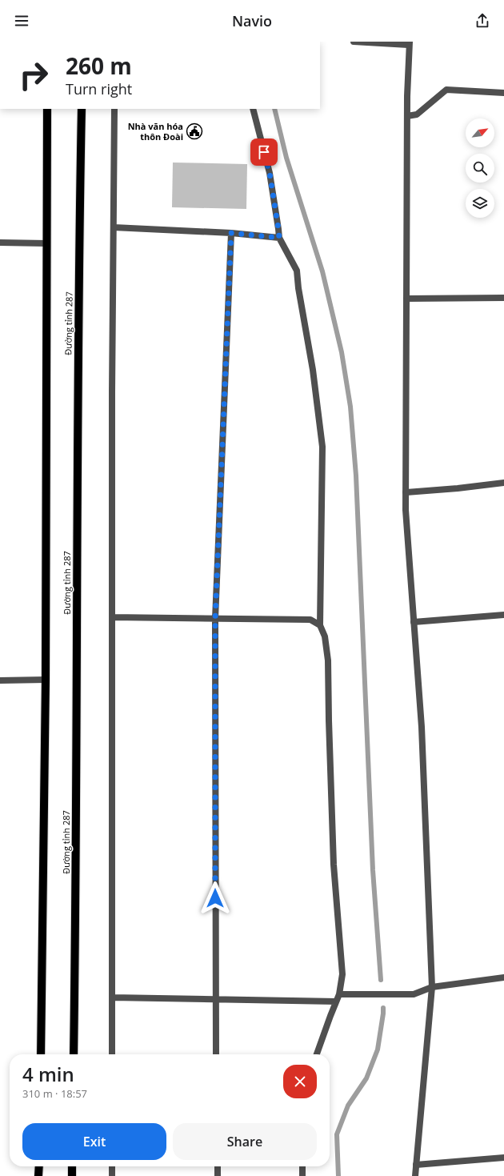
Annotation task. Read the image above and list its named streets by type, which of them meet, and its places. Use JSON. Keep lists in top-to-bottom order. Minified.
{"streets":{"main road":["Đường tỉnh 287"]},"places":{"public building":["Nhà văn hóa thôn Đoài"]},"north":"top right","page":{"header":"Navio","turn":["260 m","Turn right"],"heading":["4 min","310 m · 18:57"],"buttons":["Exit","Share"]}}
